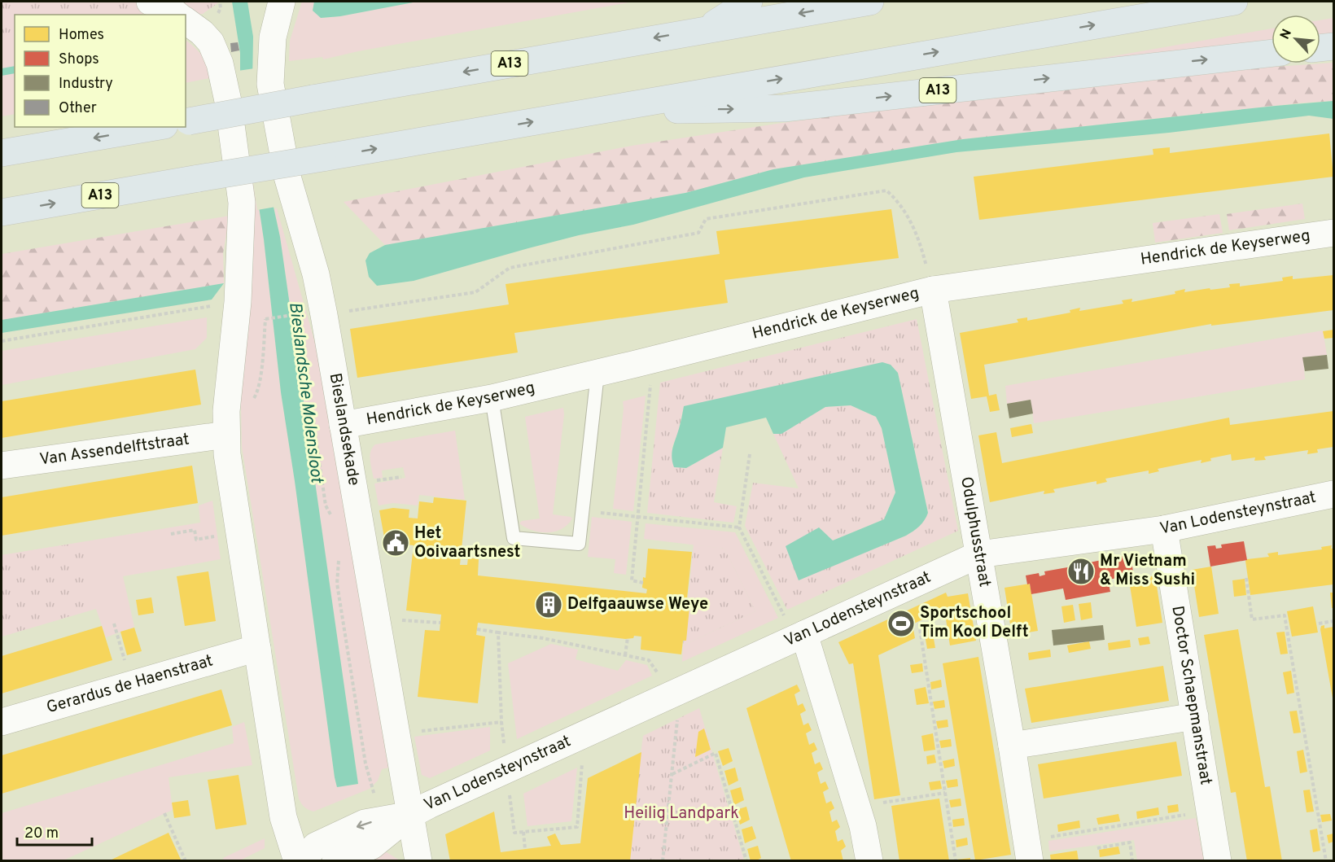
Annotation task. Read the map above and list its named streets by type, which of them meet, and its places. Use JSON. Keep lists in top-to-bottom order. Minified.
{"streets":{"highway":["A13"],"street":["Hendrick de Keyserweg","Bieslandsekade","Van Assendelftstraat","Van Lodensteynstraat","Odulphusstraat","Gerardus de Haenstraat","Doctor Schaepmanstraat"]},"crossings":[["Hendrick de Keyserweg","Bieslandsekade"],["Hendrick de Keyserweg","Odulphusstraat"],["Bieslandsekade","Van Lodensteynstraat"],["Van Lodensteynstraat","Odulphusstraat"],["Van Lodensteynstraat","Doctor Schaepmanstraat"]],"water":["Bieslandsche Molensloot"],"parks":["Heilig Landpark"],"places":{"public building":["Het Ooivaartsnest"],"restaurant":["Mr Vietnam & Miss Sushi"],"building":["Delfgaauwse Weye"],"sports":["Sportschool Tim Kool Delft"]},"legend":["Homes","Shops","Industry","Other"],"scale_bar":"20 m","north":"top left"}
